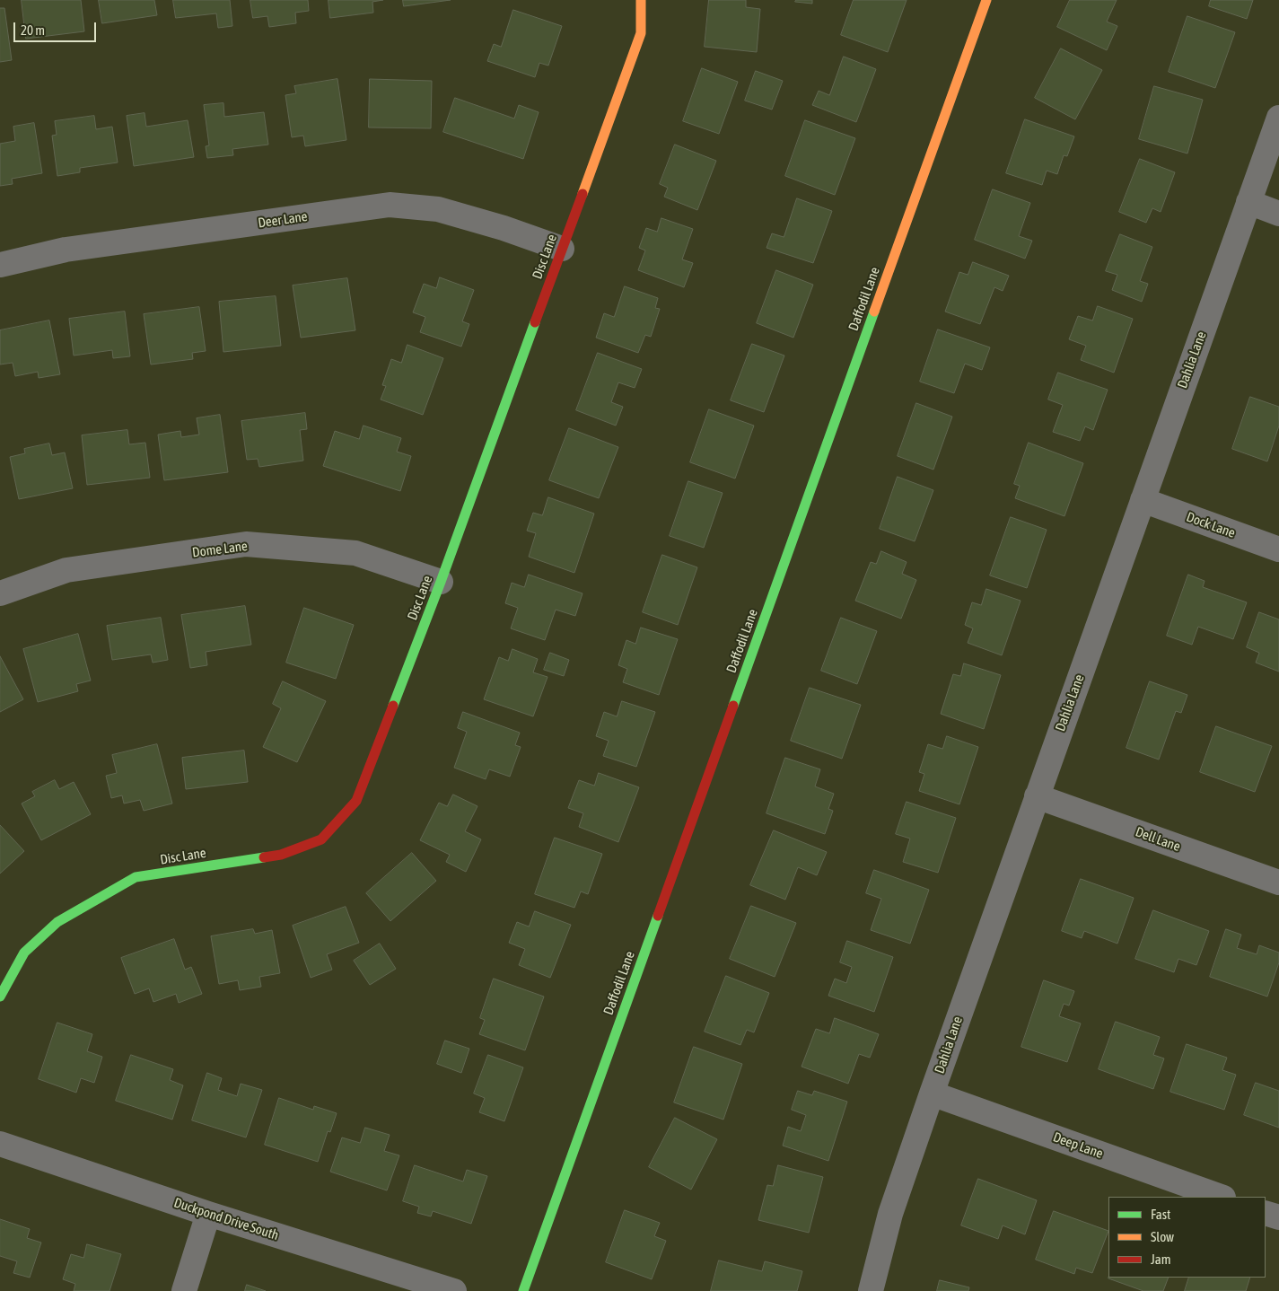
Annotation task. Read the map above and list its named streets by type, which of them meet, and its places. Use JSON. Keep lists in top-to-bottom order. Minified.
{"streets":{"street":["Deer Lane","Disc Lane","Daffodil Lane","Dahlia Lane","Dock Lane","Dome Lane","Dell Lane","Deep Lane","Duckpond Drive South"]},"crossings":[["Deer Lane","Disc Lane"],["Disc Lane","Dome Lane"],["Dahlia Lane","Dock Lane"],["Dahlia Lane","Dell Lane"],["Dahlia Lane","Deep Lane"]],"legend":["Fast","Slow","Jam"],"scale_bar":"20 m"}
